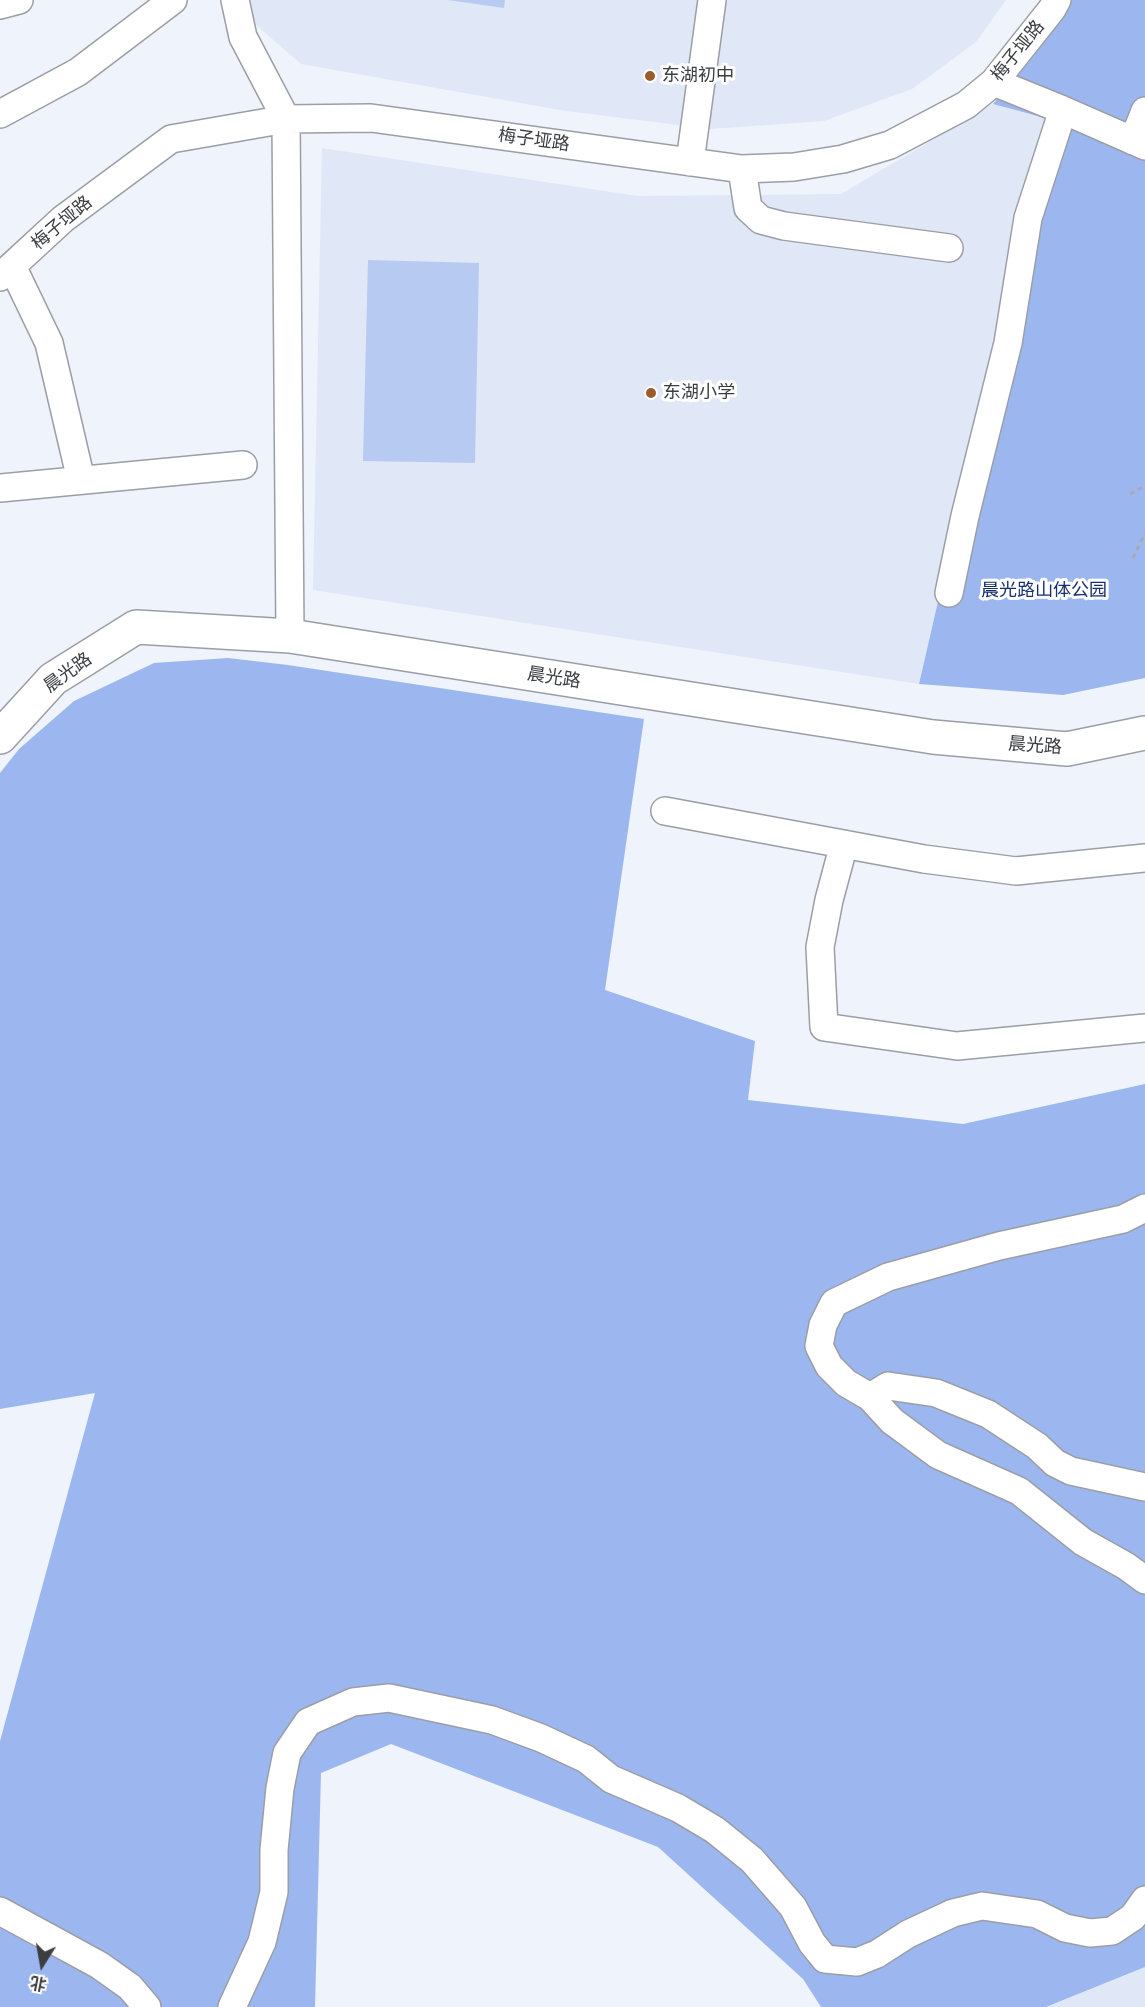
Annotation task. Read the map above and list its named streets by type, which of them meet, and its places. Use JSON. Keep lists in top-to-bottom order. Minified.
{"streets":{"main road":["晨光路"],"street":["梅子垭路"]},"parks":["晨光路山体公园"],"places":["东湖初中","东湖小学"],"north":"bottom"}
